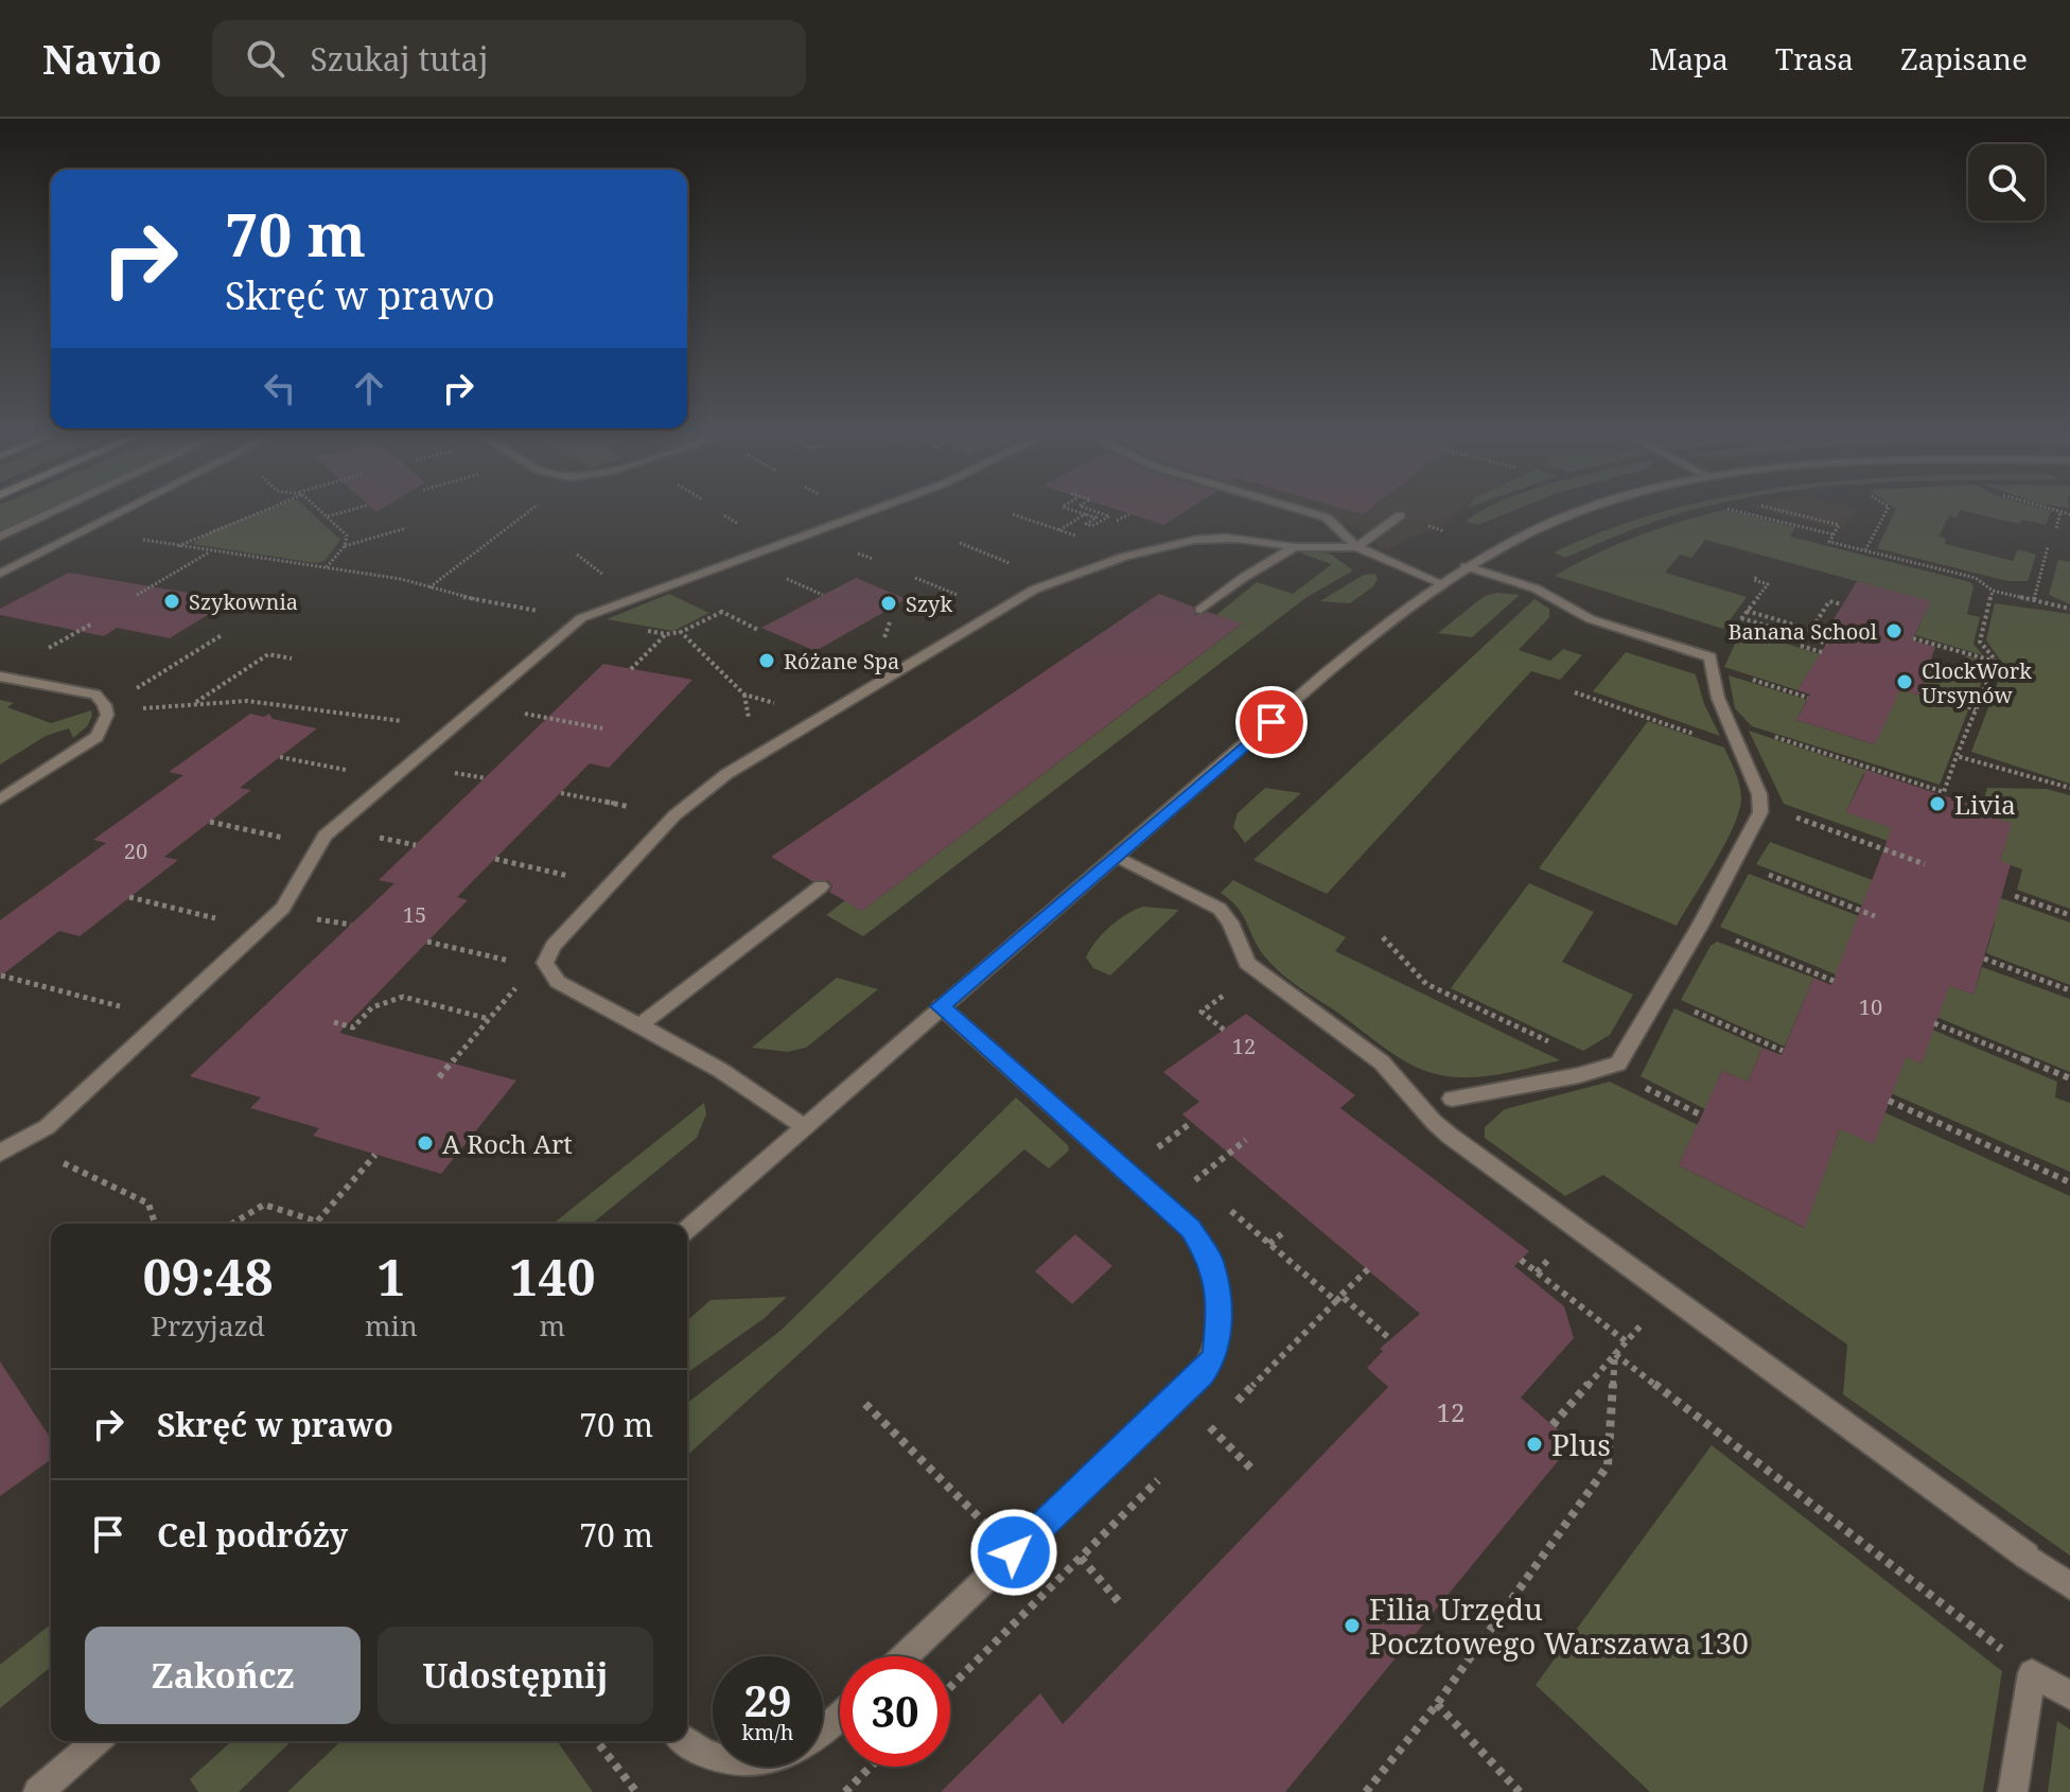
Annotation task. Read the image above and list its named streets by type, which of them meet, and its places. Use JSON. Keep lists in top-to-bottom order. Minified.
{"places":["Szykownia","Szyk","Banana School","Różane Spa","ClockWork Ursynów","Livia","A Roch Art","Plus","Filia Urzędu Pocztowego Warszawa 130"],"house_numbers":["20","15","10","12","12"],"page":{"header":"Navio","search":"Szukaj tutaj","nav":["Mapa","Trasa","Zapisane"],"turn":["70 m","Skręć w prawo"],"eta":["09:48","Przyjazd","1","min","140","m"],"list":[{"name":"Skręć w prawo","value":"70 m"},{"name":"Cel podróży","value":"70 m"}],"buttons":["Zakończ","Udostępnij"],"speed":"29 km/h","limit":"30"}}
